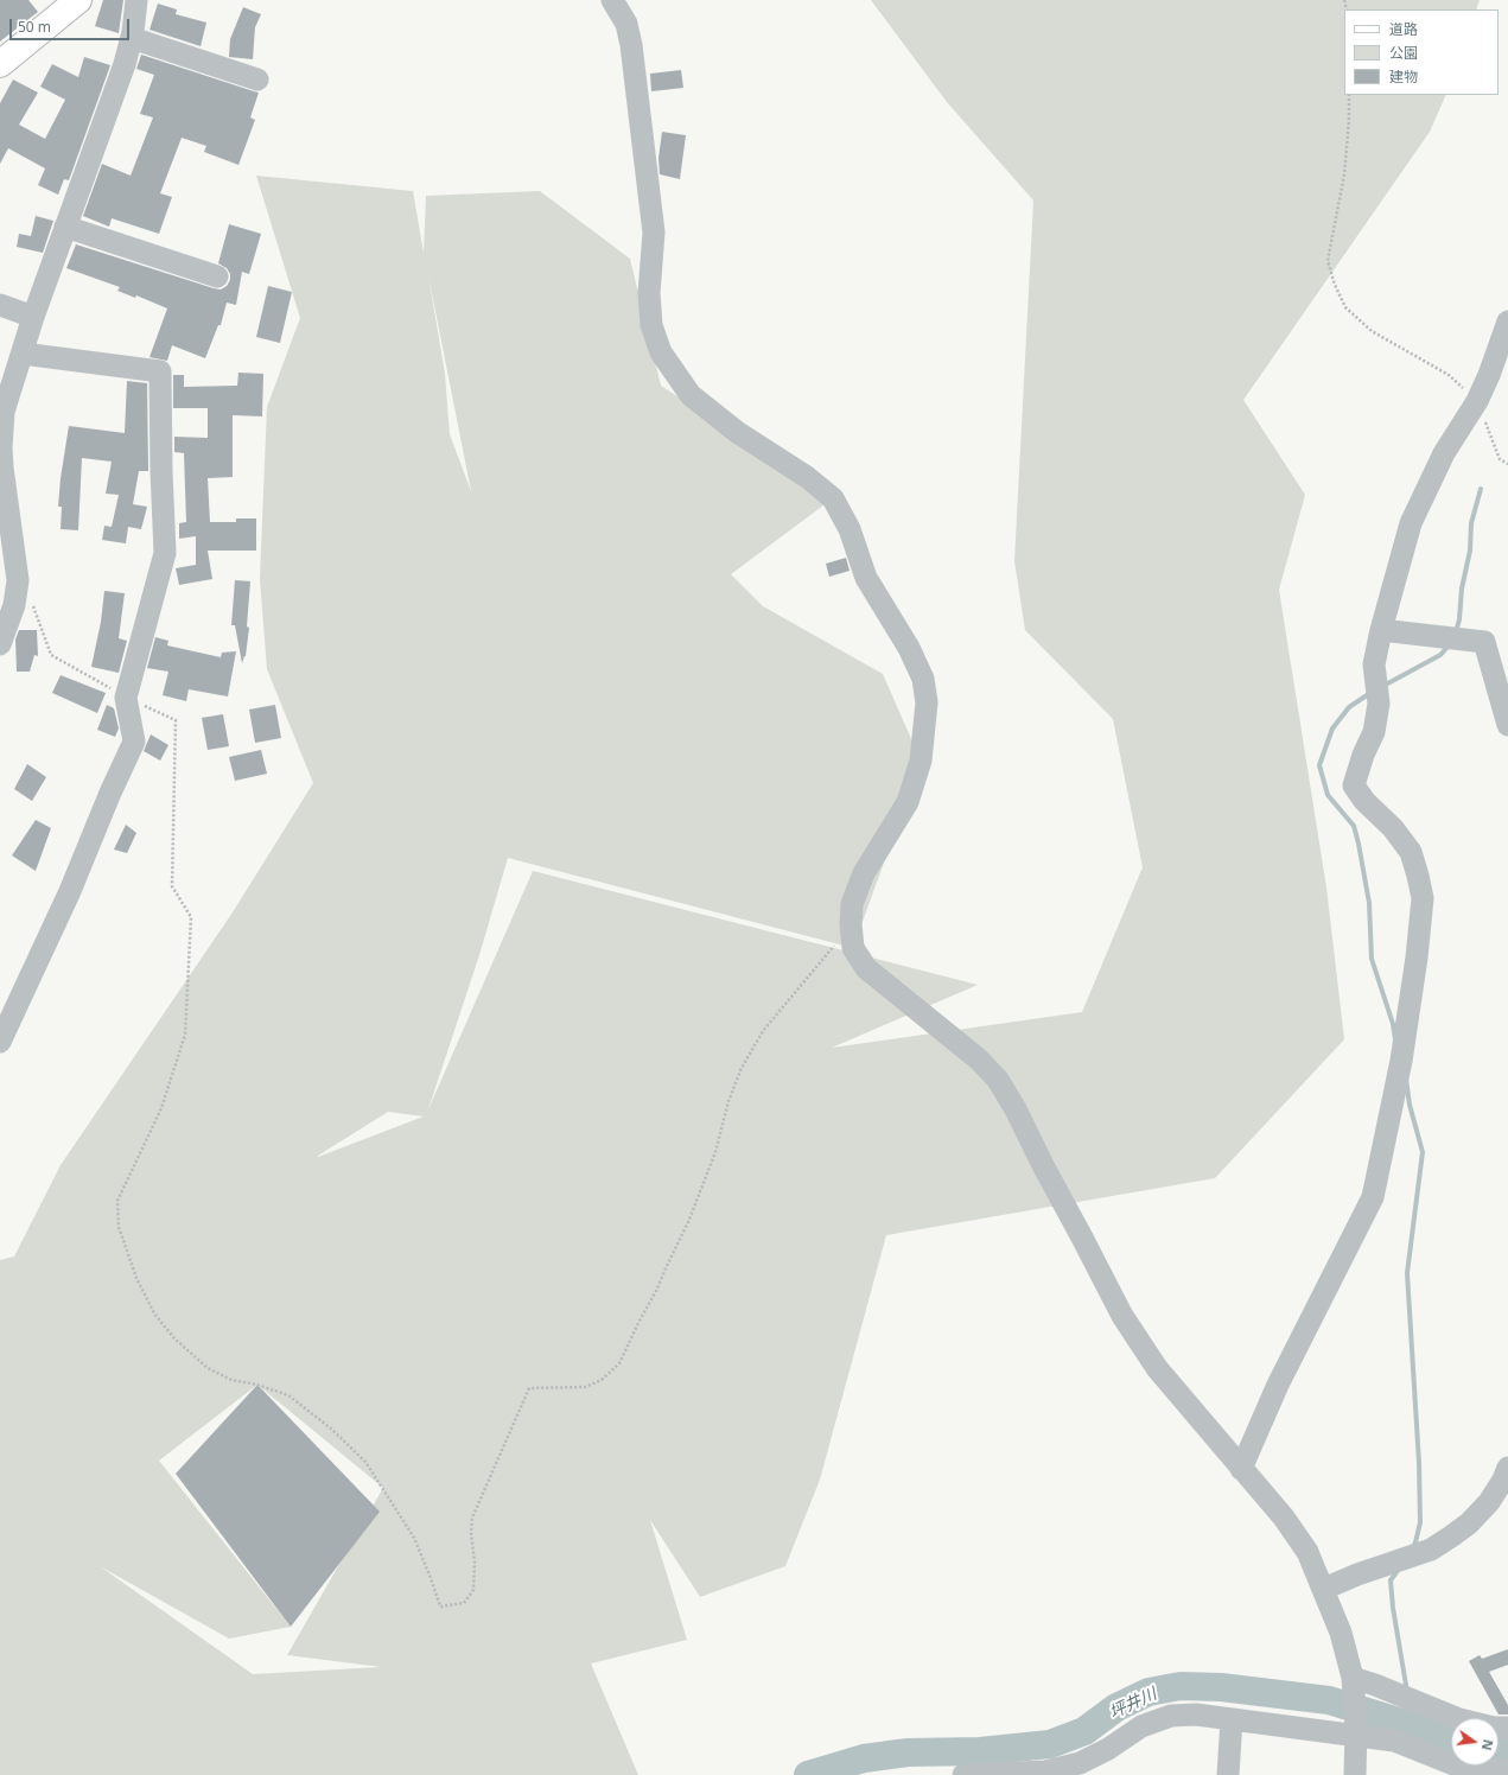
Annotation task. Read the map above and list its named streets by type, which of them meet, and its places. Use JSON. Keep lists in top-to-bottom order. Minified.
{"water":["坪井川"],"legend":["道路","公園","建物"],"scale_bar":"50 m","north":"right"}
